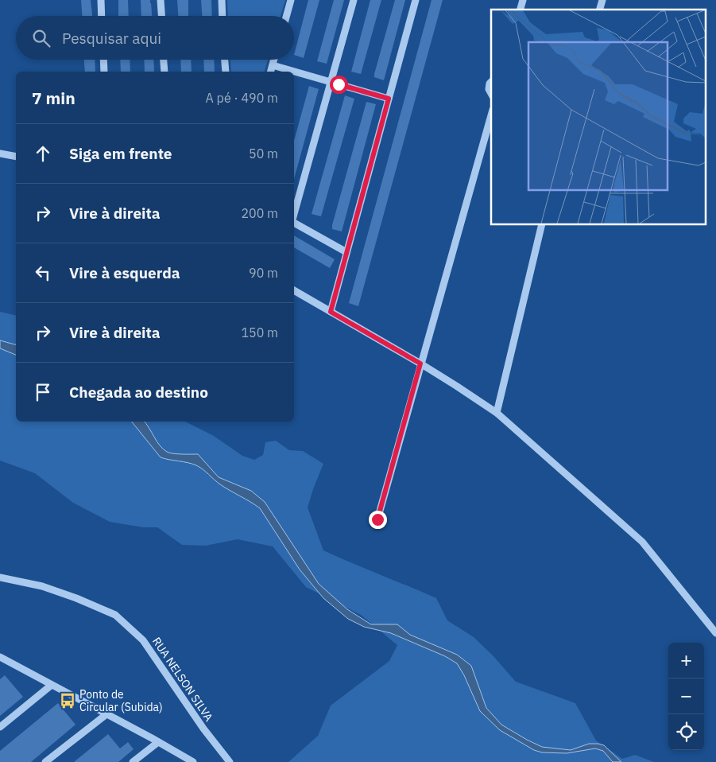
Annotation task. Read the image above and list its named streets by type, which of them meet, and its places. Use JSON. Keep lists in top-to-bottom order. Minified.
{"streets":{"street":["RUA NELSON SILVA"]},"places":{"bus stop":["Ponto de Circular (Subida)"]},"page":{"search":"Pesquisar aqui","heading":["7 min","A pé · 490 m"],"list":[["Siga em frente","50 m"],["Vire à direita","200 m"],["Vire à esquerda","90 m"],["Vire à direita","150 m"],"Chegada ao destino"],"map_buttons":["+","−"]}}
